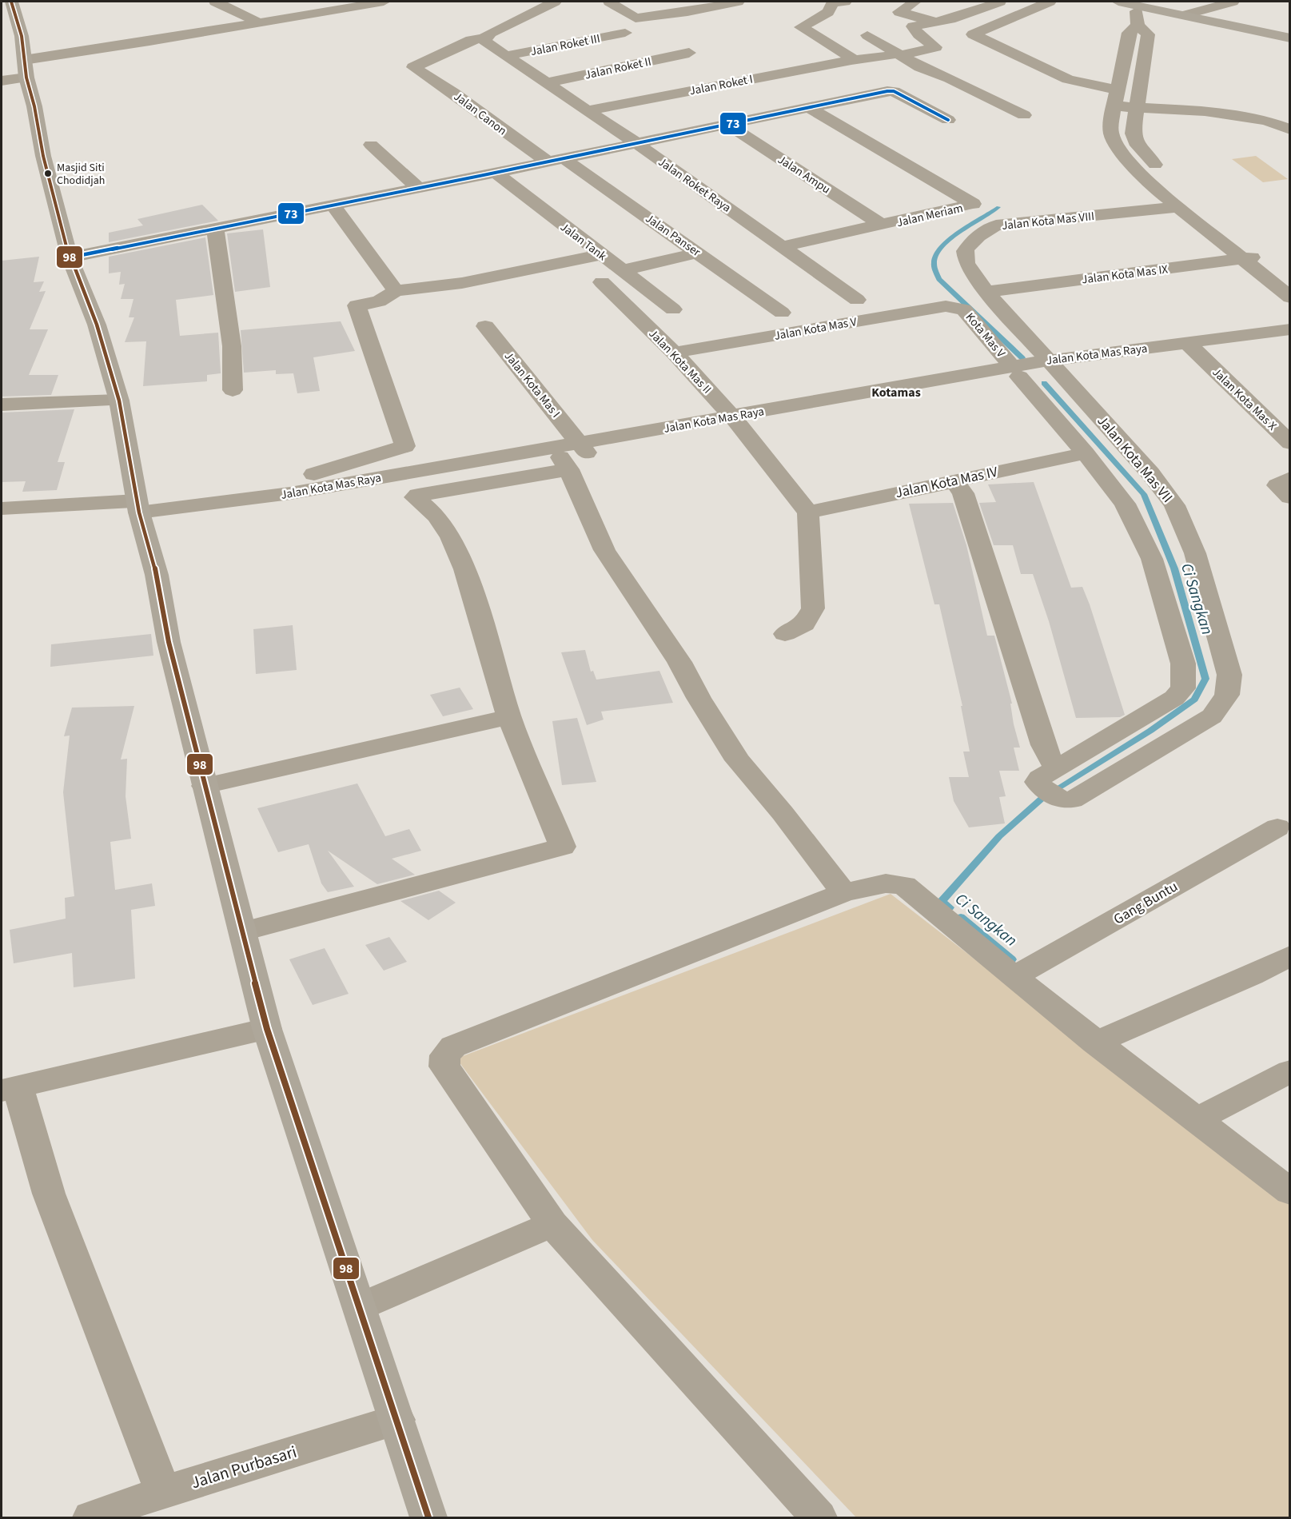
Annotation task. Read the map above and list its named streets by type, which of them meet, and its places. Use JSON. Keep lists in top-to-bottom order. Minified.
{"streets":{"street":["Jalan Roket III","Jalan Roket II","Jalan Roket I","Jalan Canon","Jalan Ampu","Jalan Roket Raya","Jalan Meriam","Jalan Kota Mas VIII","Jalan Panser","Jalan Tank","Jalan Kota Mas IX","Jalan Kota Mas V","Kota Mas V","Jalan Kota Mas Raya","Jalan Kota Mas II","Jalan Kota Mas I","Jalan Kota Mas X","Jalan Kota Mas VII","Jalan Kota Mas IV","Gang Buntu","Jalan Purbasari"]},"crossings":[["Jalan Roket III","Jalan Roket Raya"],["Jalan Roket II","Jalan Roket Raya"],["Jalan Roket I","Jalan Roket Raya"],["Jalan Canon","Jalan Roket Raya"],["Jalan Canon","Jalan Panser"],["Jalan Ampu","Jalan Meriam"],["Jalan Roket Raya","Jalan Meriam"],["Jalan Kota Mas VIII","Jalan Kota Mas IX"],["Jalan Kota Mas VIII","Jalan Kota Mas Raya"],["Jalan Kota Mas VIII","Jalan Kota Mas VII"],["Jalan Kota Mas V","Kota Mas V"],["Jalan Kota Mas V","Jalan Kota Mas II"],["Kota Mas V","Jalan Kota Mas Raya"],["Kota Mas V","Jalan Kota Mas VII"],["Kota Mas V","Jalan Kota Mas IV"],["Jalan Kota Mas Raya","Jalan Kota Mas II"],["Jalan Kota Mas Raya","Jalan Kota Mas I"],["Jalan Kota Mas Raya","Jalan Kota Mas X"],["Jalan Kota Mas Raya","Jalan Kota Mas VII"],["Jalan Kota Mas II","Jalan Kota Mas IV"]],"districts":["Kotamas"],"water":["Ci Sangkan"],"places":["Masjid Siti Chodidjah"],"lines":["transit line 98","transit line 73"]}
